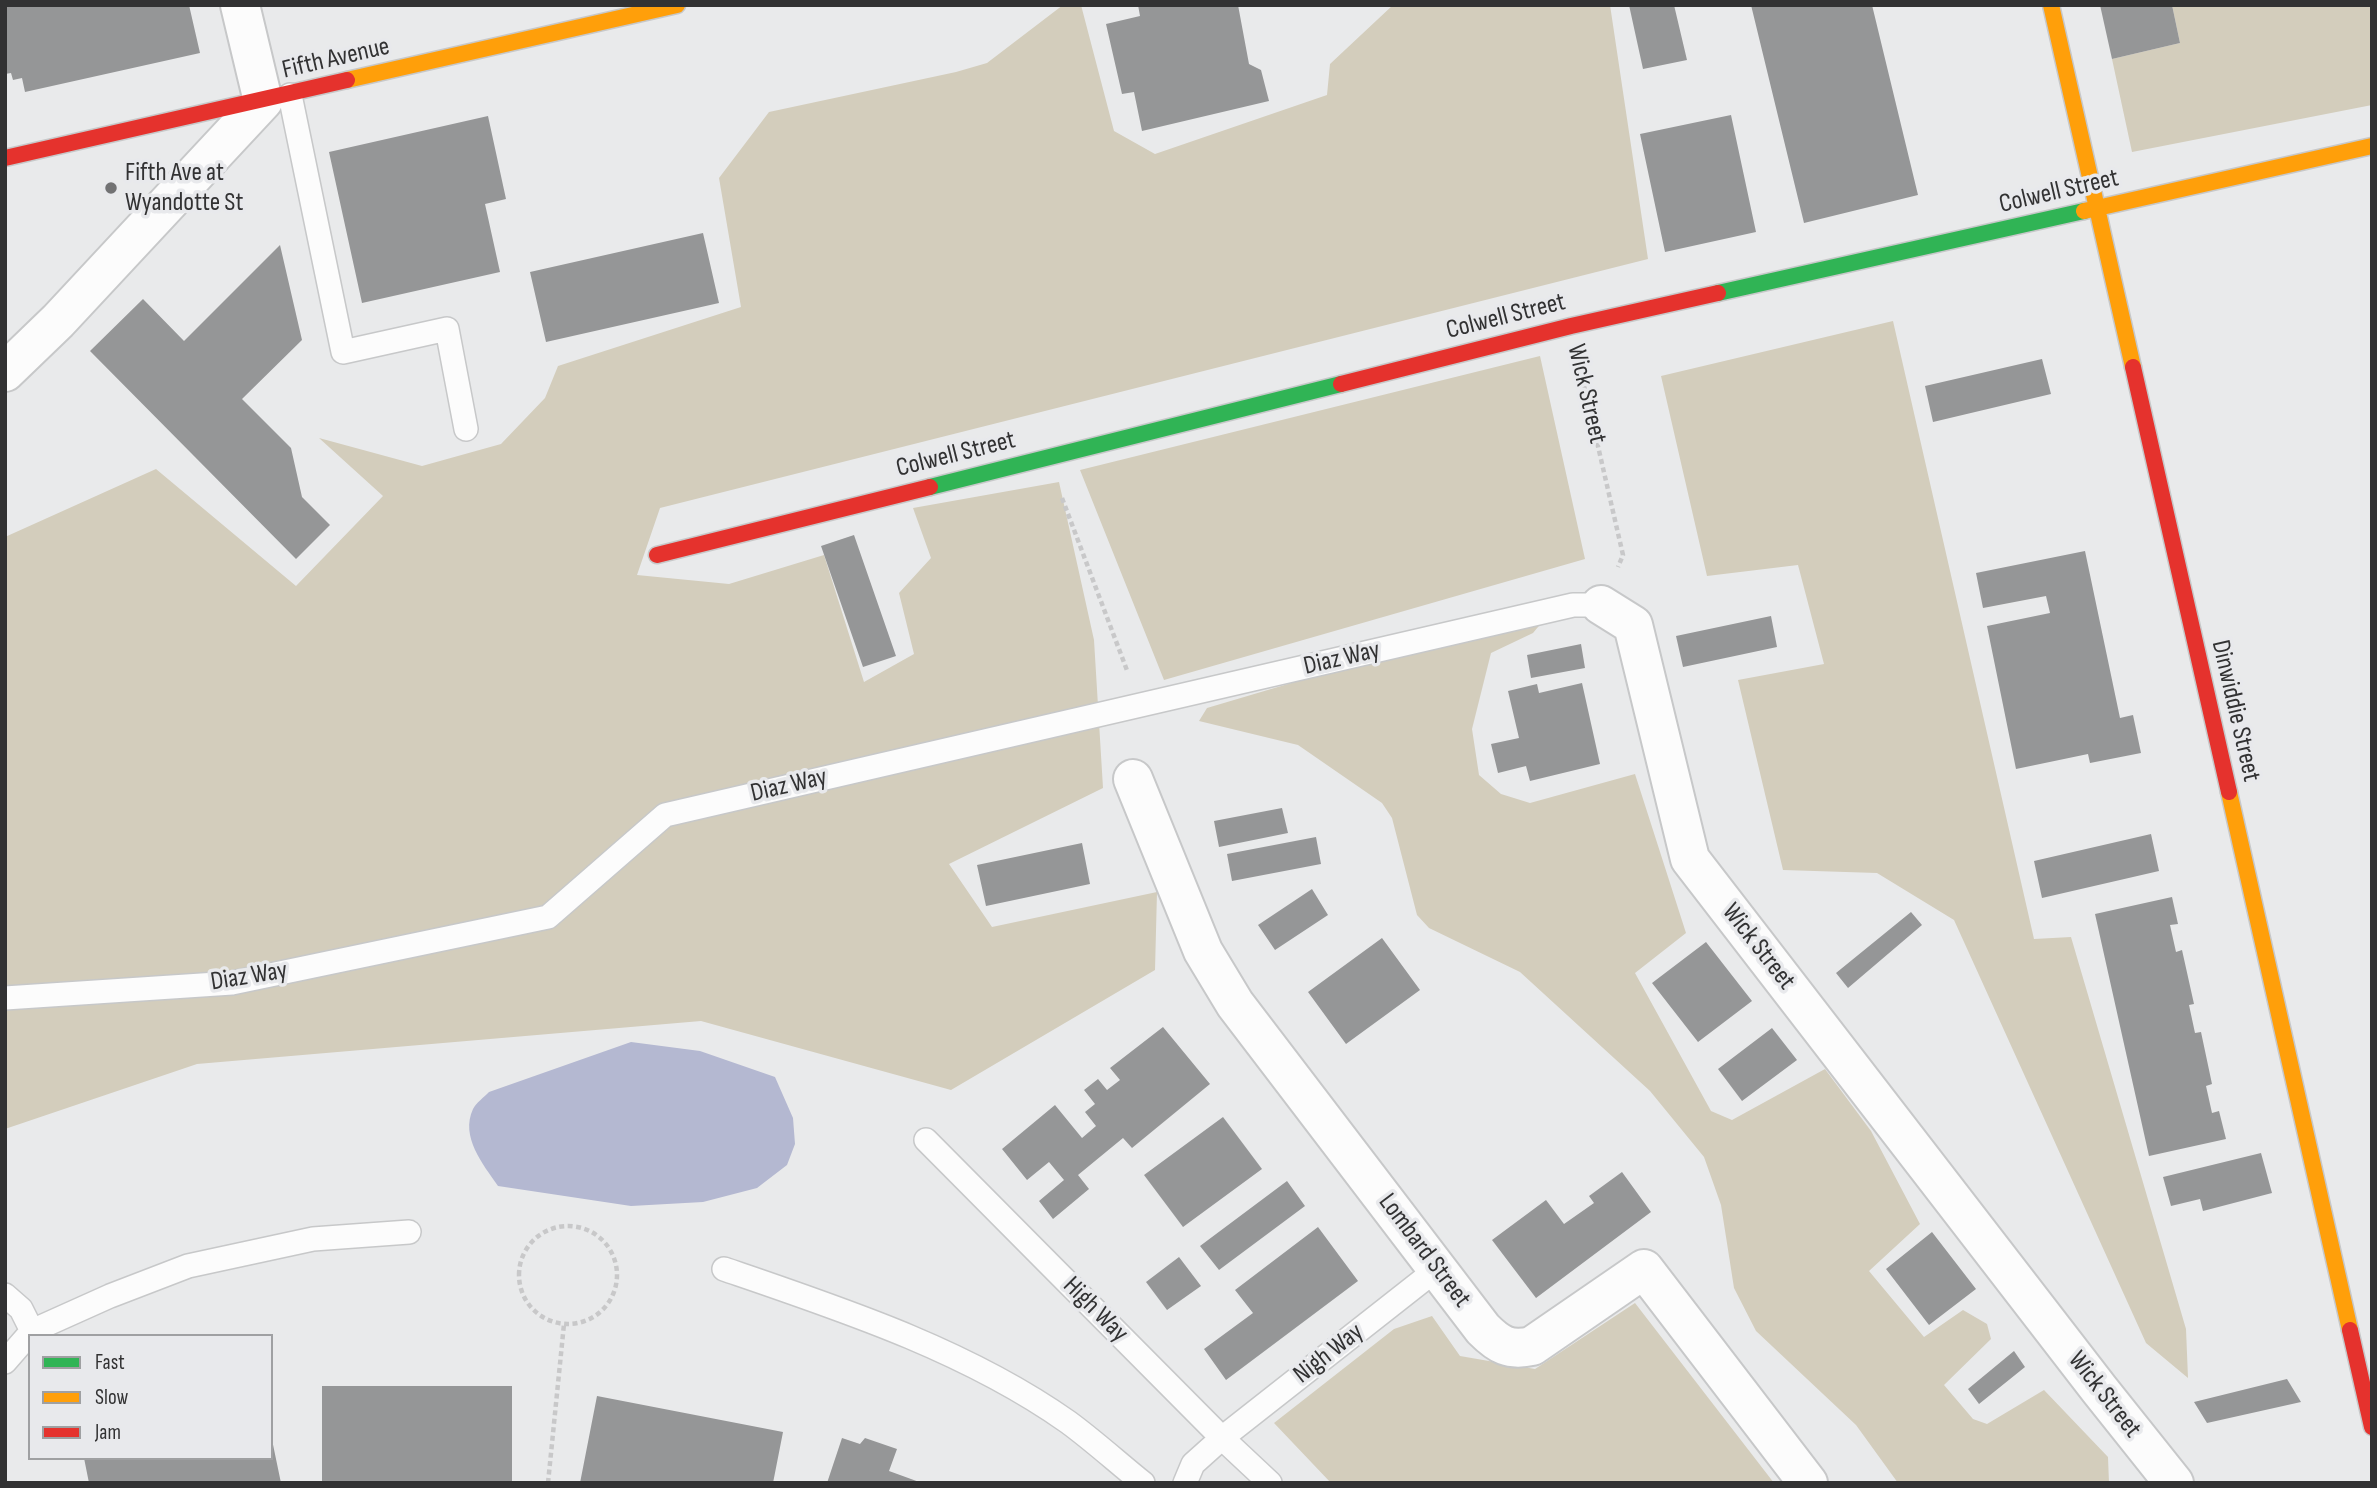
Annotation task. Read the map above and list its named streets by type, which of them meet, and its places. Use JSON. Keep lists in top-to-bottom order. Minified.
{"streets":{"street":["Fifth Avenue","Colwell Street","Wick Street","Dinwiddie Street","Lombard Street"],"lane":["Diaz Way","High Way","Nigh Way"]},"crossings":[["Colwell Street","Wick Street"],["Colwell Street","Dinwiddie Street"],["Wick Street","Diaz Way"],["Lombard Street","Nigh Way"],["High Way","Nigh Way"]],"places":["Fifth Ave at Wyandotte St"],"legend":["Fast","Slow","Jam"]}
